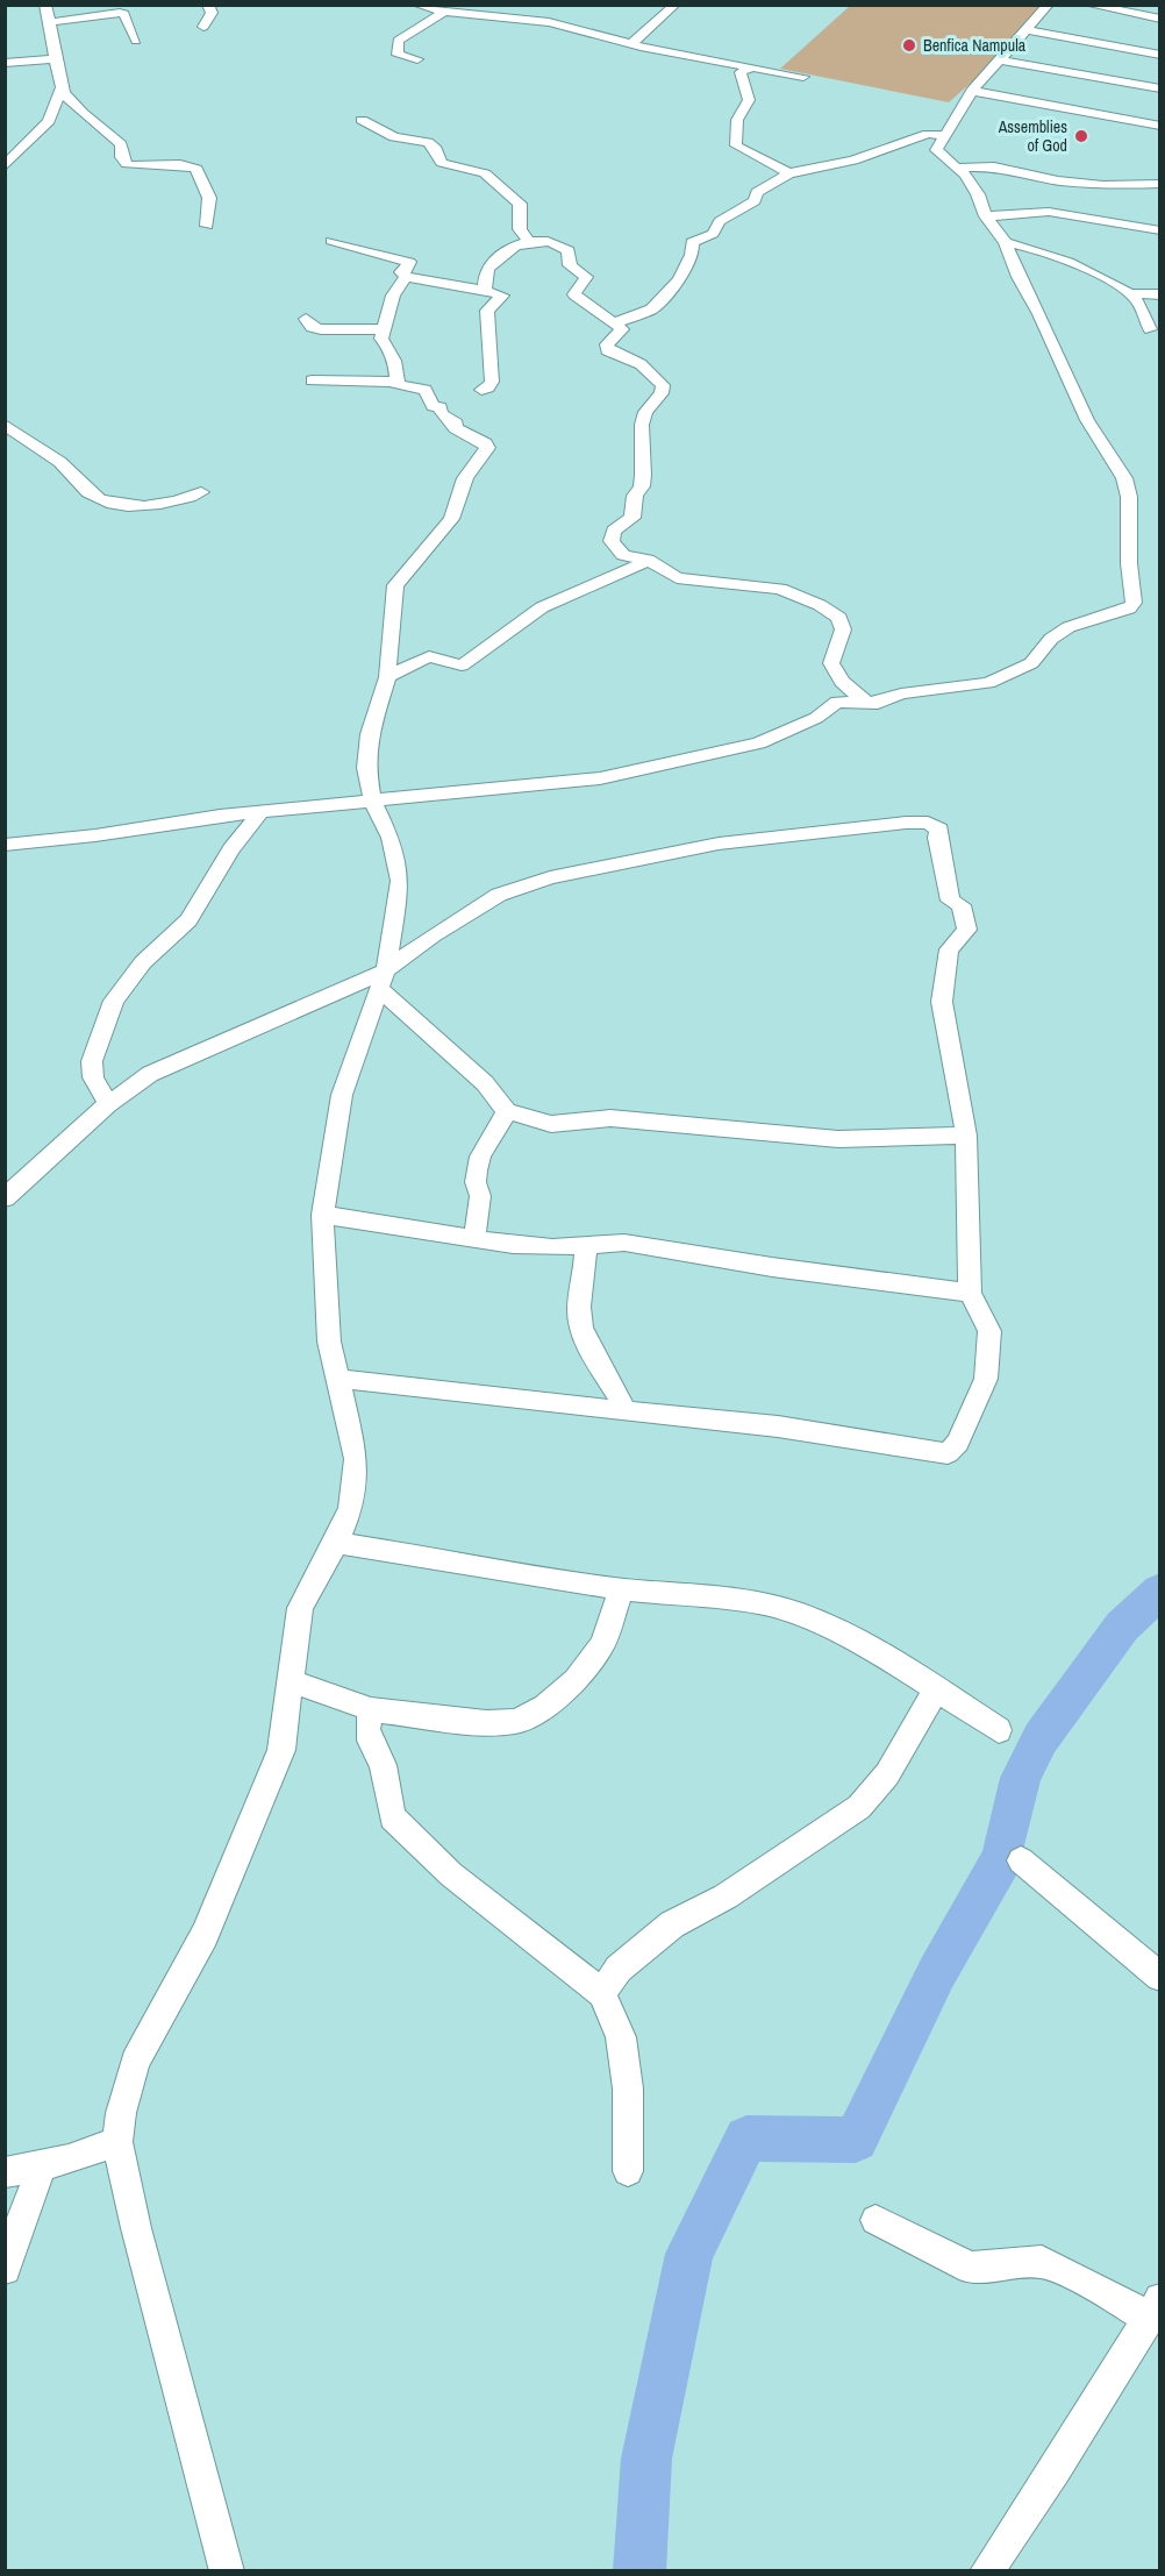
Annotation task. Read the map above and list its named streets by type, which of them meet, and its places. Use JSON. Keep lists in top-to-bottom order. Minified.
{"places":["Benfica Nampula","Assemblies of God"]}
